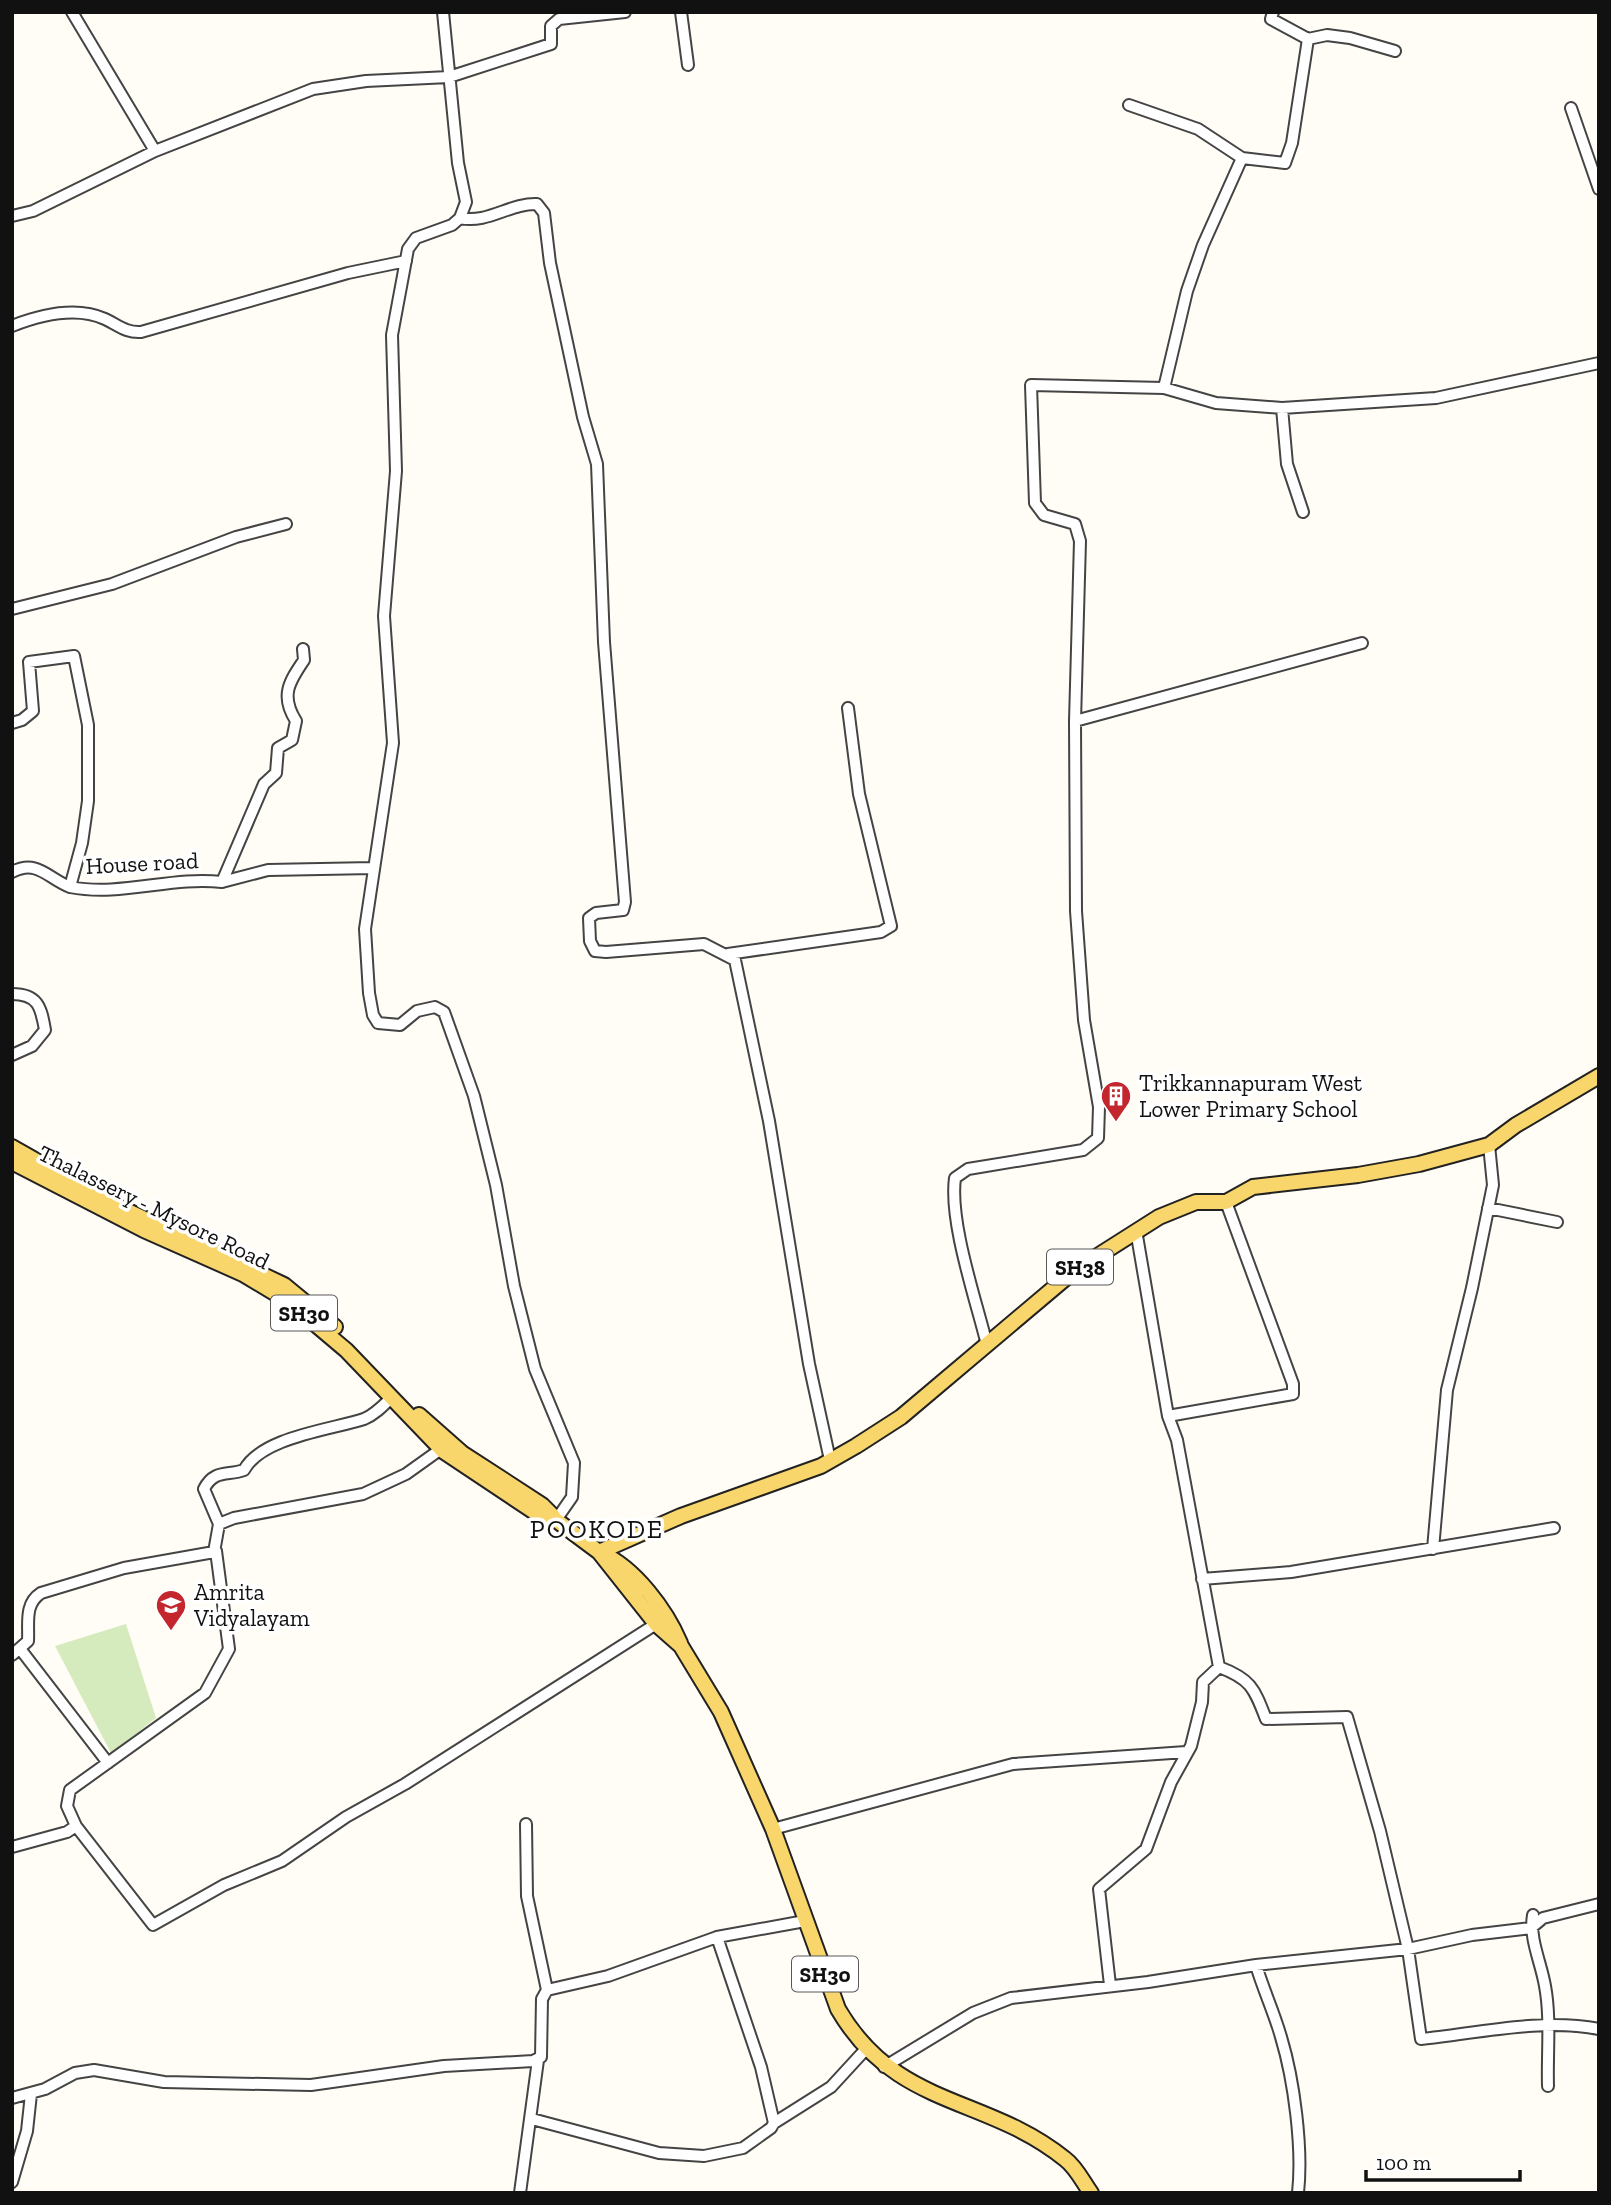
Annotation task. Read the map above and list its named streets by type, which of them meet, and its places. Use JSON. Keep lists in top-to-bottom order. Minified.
{"streets":{"main road":["Thalassery - Mysore Road","SH38","SH30"],"street":["House road"]},"crossings":[["Thalassery - Mysore Road","SH38"]],"districts":["POOKODE"],"places":{"building":["Trikkannapuram West Lower Primary School"],"school or university":["Amrita Vidyalayam"]},"scale_bar":"100 m"}
